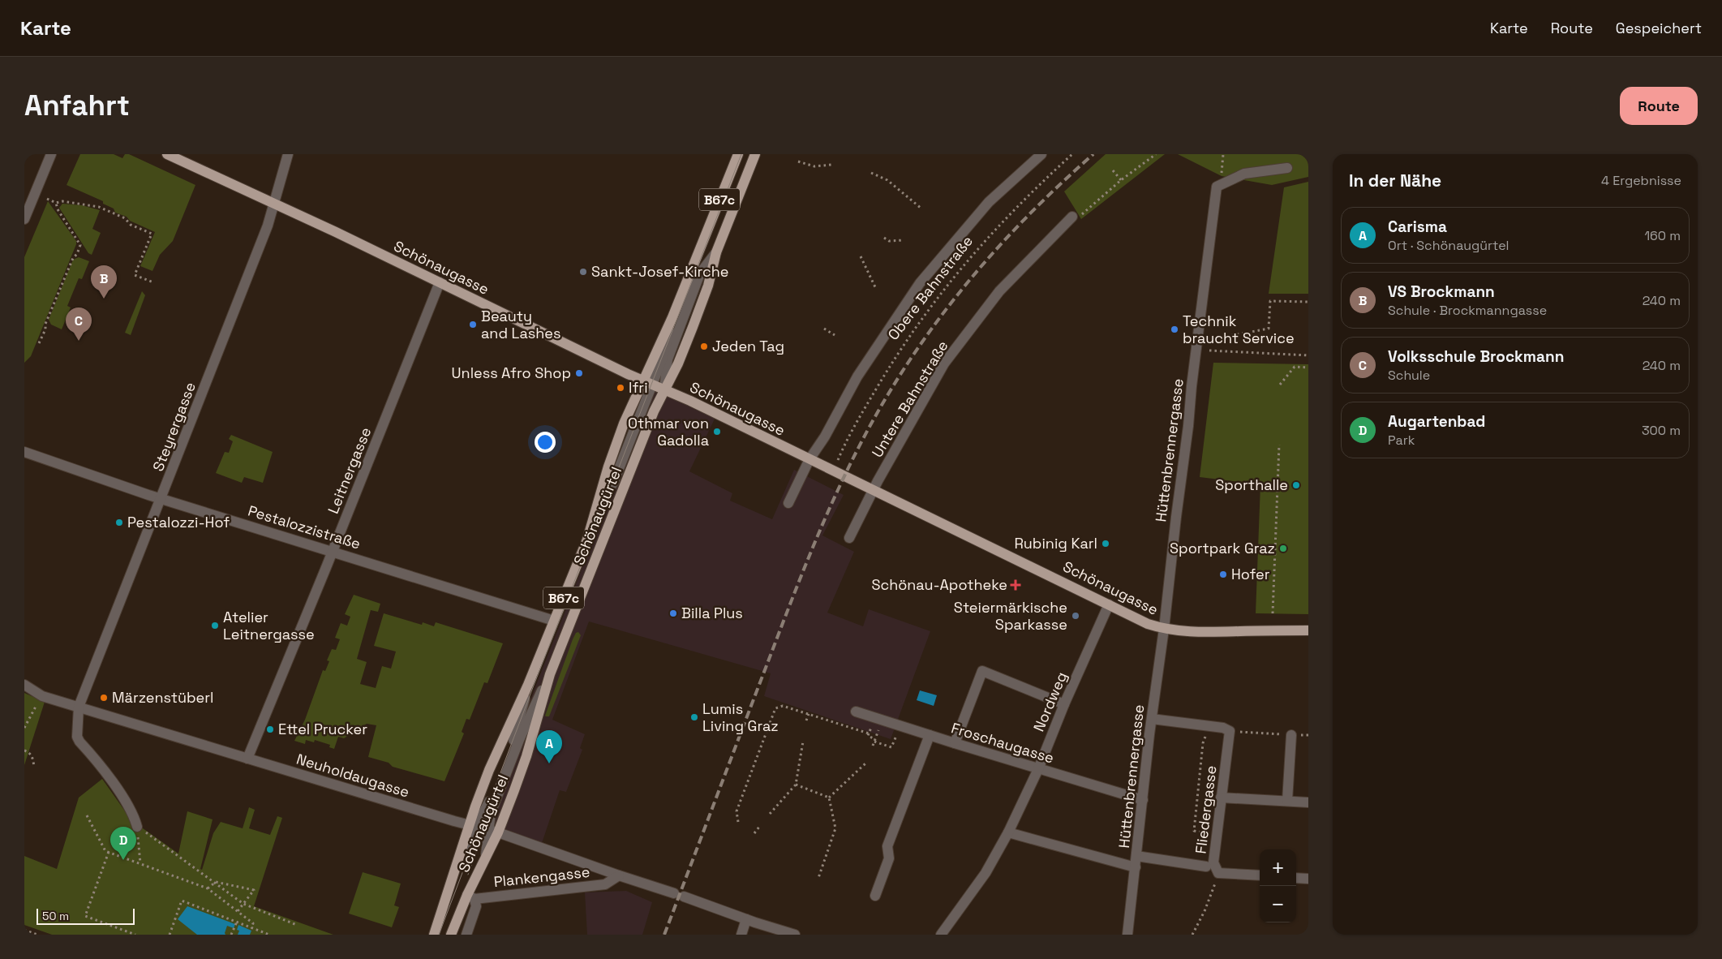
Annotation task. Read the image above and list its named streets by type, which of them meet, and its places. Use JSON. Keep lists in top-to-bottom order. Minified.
{"streets":{"main road":["B67c","Schönaugasse","Schönaugürtel"],"street":["Obere Bahnstraße","Untere Bahnstraße","Steyrergasse","Hüttenbrennergasse","Leitnergasse","Pestalozzistraße","Nordweg","Froschaugasse","Neuholdaugasse","Fliedergasse","Plankengasse"]},"crossings":[["Schönaugasse","Obere Bahnstraße"],["Schönaugasse","Untere Bahnstraße"],["Schönaugasse","Steyrergasse"],["Schönaugasse","Hüttenbrennergasse"],["Schönaugasse","Leitnergasse"],["Schönaugasse","Schönaugürtel"],["Schönaugasse","Nordweg"],["Steyrergasse","Pestalozzistraße"],["Steyrergasse","Neuholdaugasse"],["Hüttenbrennergasse","Froschaugasse"],["Leitnergasse","Pestalozzistraße"],["Leitnergasse","Neuholdaugasse"],["Schönaugürtel","Pestalozzistraße"],["Schönaugürtel","Neuholdaugasse"],["Schönaugürtel","Plankengasse"],["Nordweg","Froschaugasse"],["Neuholdaugasse","Plankengasse"]],"places":{"other":["Sankt-Josef-Kirche","Beauty and Lashes","Technik braucht Service","Jeden Tag","Unless Afro Shop","Ifri","Othmar von Gadolla","Sporthalle","Pestalozzi-Hof","Rubinig Karl","Sportpark Graz","Hofer","Billa Plus","Steiermärkische Sparkasse","Atelier Leitnergasse","Märzenstüberl","Lumis Living Graz","Ettel Prucker"],"health":["Schönau-Apotheke"]},"scale_bar":"50 m","page":{"header":"Karte","nav":["Karte","Route","Gespeichert"],"buttons":"Route","title":"Anfahrt","heading":["In der Nähe","4 Ergebnisse"],"list":[{"mark":"A","name":"Carisma","note":"Ort · Schönaugürtel","value":"160 m"},{"mark":"B","name":"VS Brockmann","note":"Schule · Brockmanngasse","value":"240 m"},{"mark":"C","name":"Volksschule Brockmann","note":"Schule","value":"240 m"},{"mark":"D","name":"Augartenbad","note":"Park","value":"300 m"}],"pins":["B","C","A","D"],"map_buttons":["+","−"],"scale":"50 m"}}
